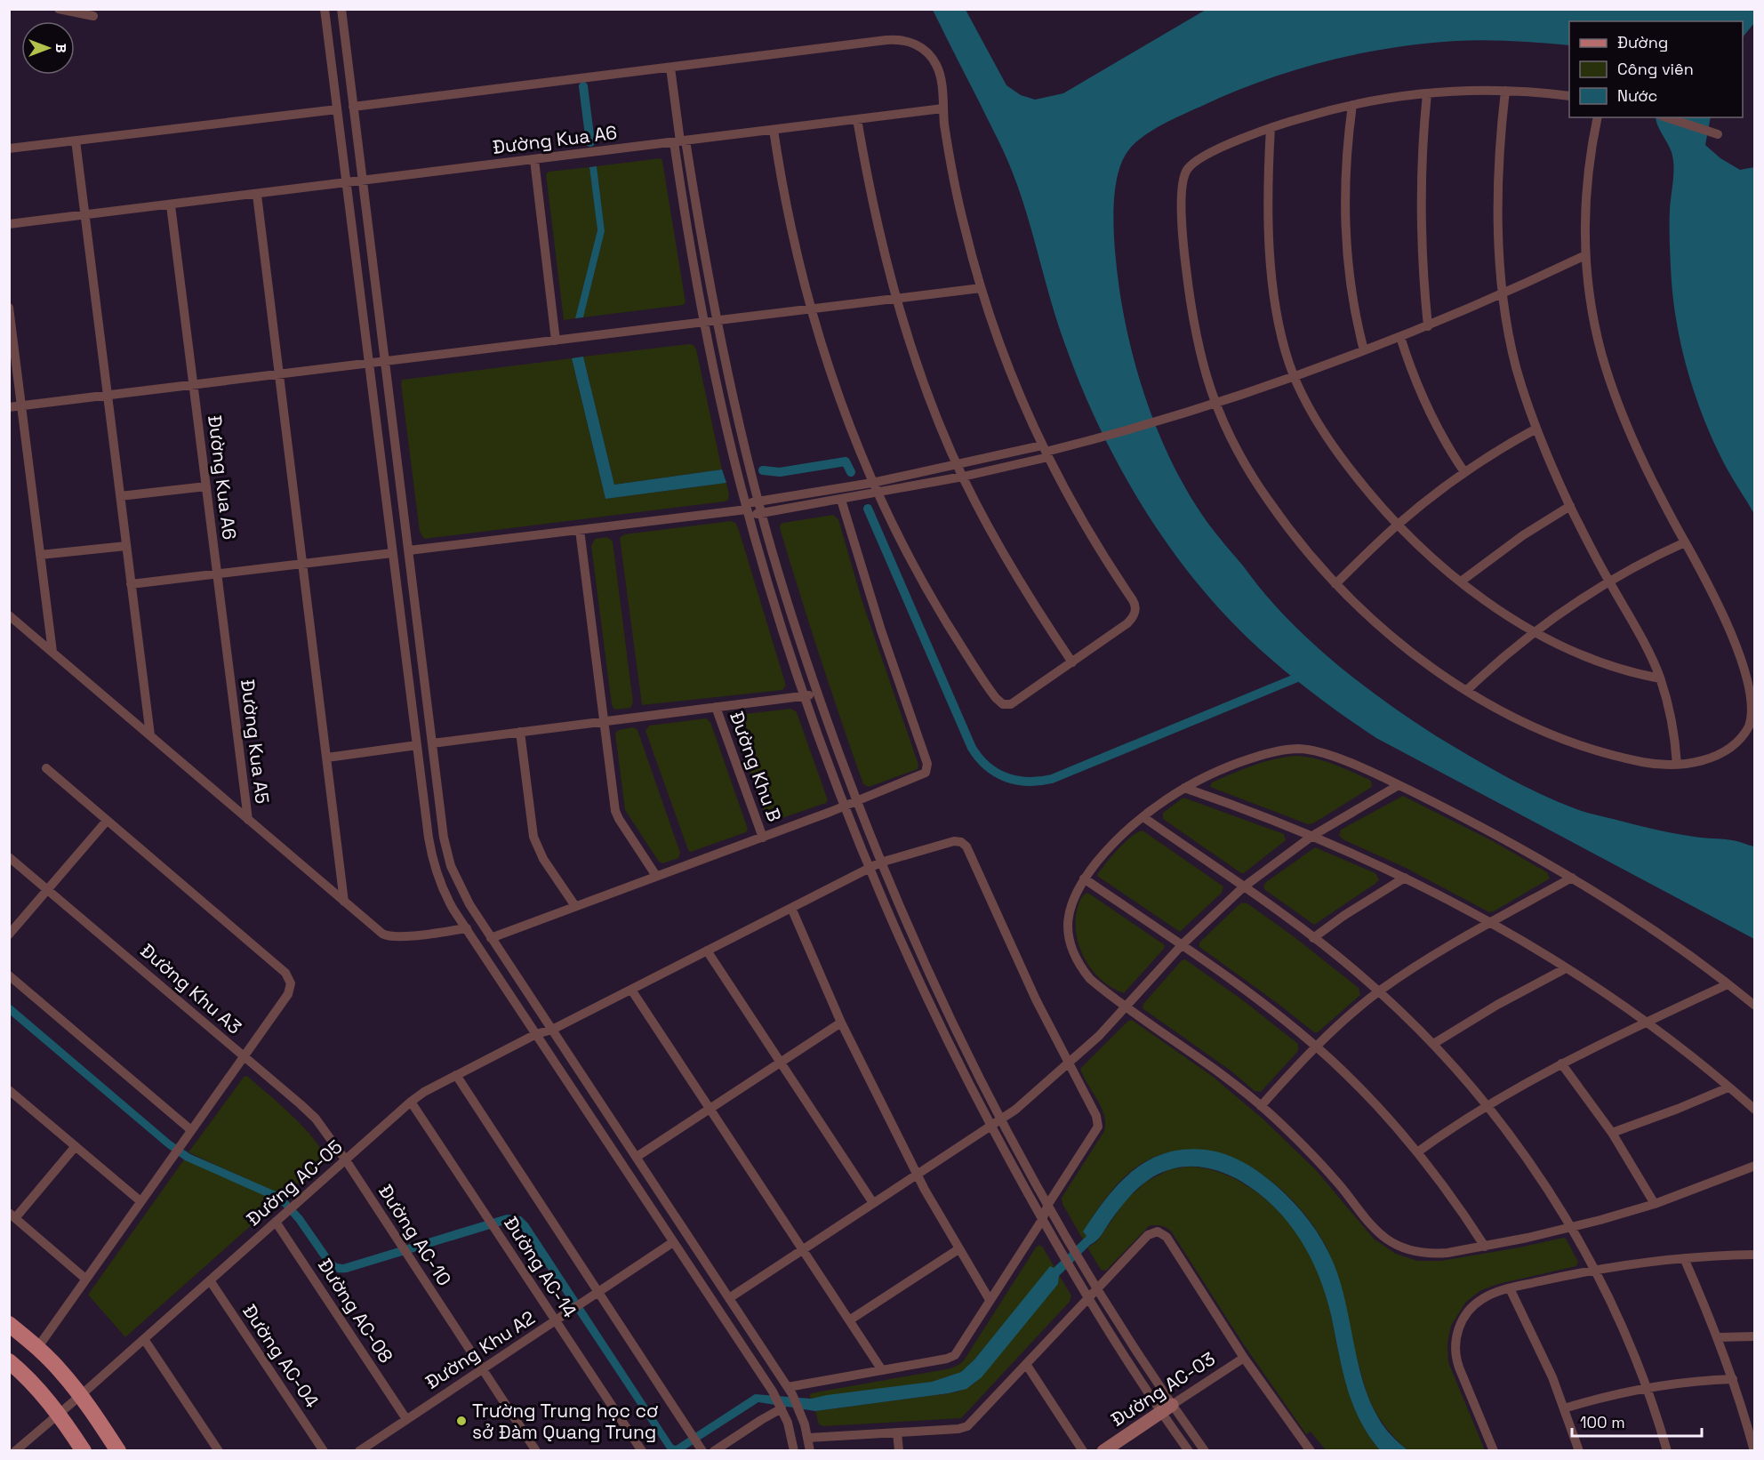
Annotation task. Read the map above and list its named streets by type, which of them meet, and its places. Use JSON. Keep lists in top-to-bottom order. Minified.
{"streets":{"street":["Đường Kua A6","Đường Kua A5","Đường Khu B","Đường Khu A3","Đường AC-05","Đường AC-10","Đường AC-14","Đường AC-08","Đường Khu A2","Đường AC-04","Đường AC-03"]},"crossings":[["Đường Kua A6","Đường Kua A5"],["Đường Khu A3","Đường AC-10"],["Đường AC-05","Đường AC-10"],["Đường AC-05","Đường AC-14"],["Đường AC-05","Đường AC-08"],["Đường AC-05","Đường AC-04"],["Đường AC-10","Đường Khu A2"],["Đường AC-14","Đường Khu A2"],["Đường AC-08","Đường Khu A2"]],"places":["Trường Trung học cơ sở Đàm Quang Trung"],"legend":["Đường","Công viên","Nước"],"scale_bar":"100 m","north":"right"}
